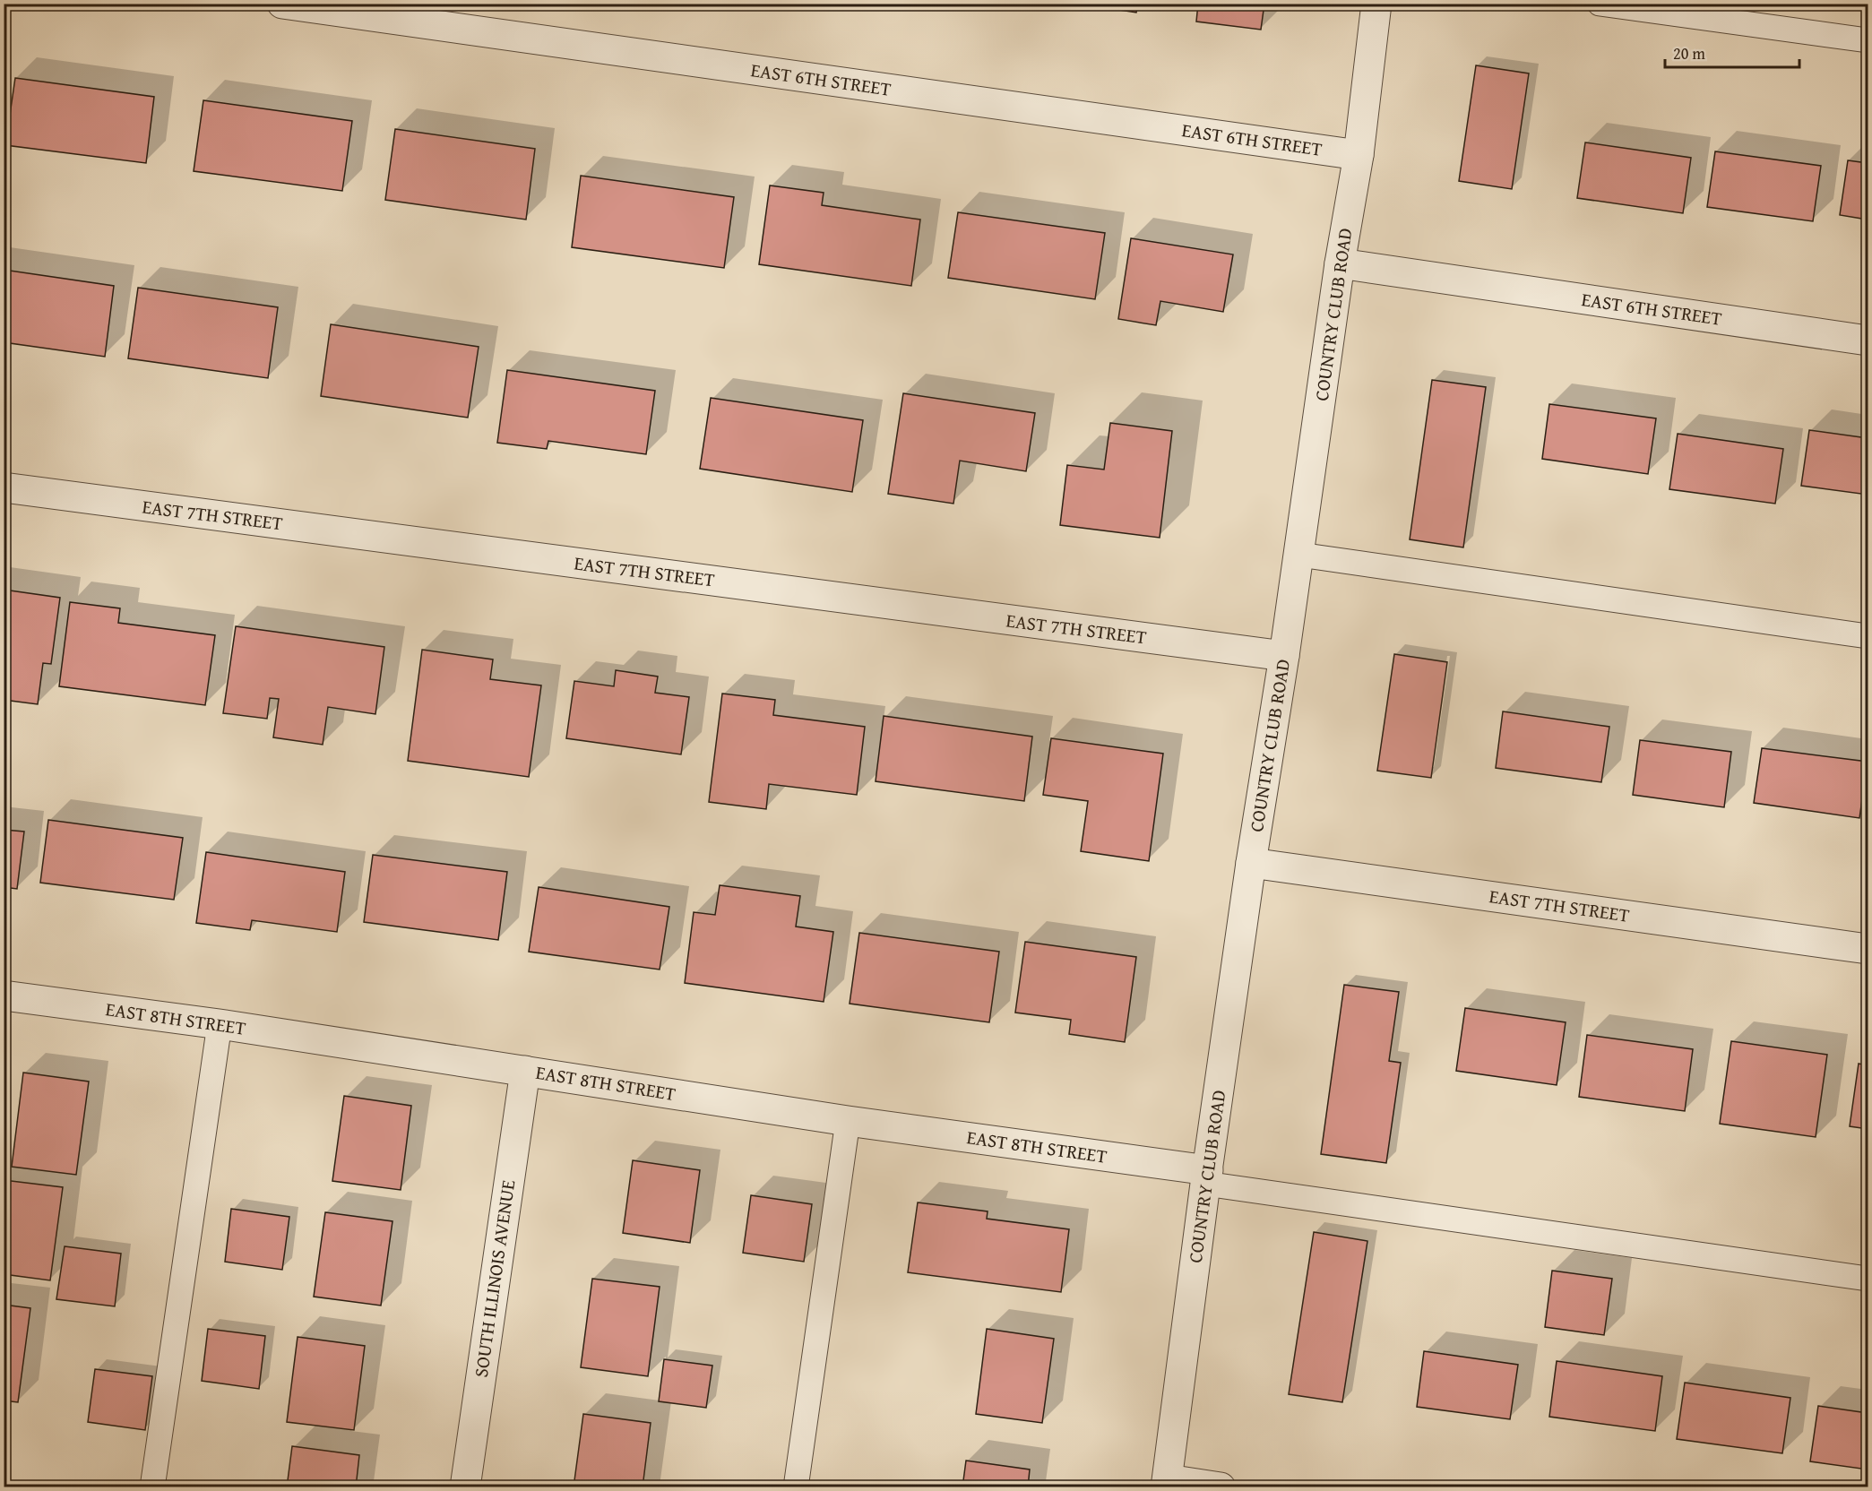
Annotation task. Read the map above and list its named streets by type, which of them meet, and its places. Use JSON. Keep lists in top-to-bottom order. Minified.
{"streets":{"street":["EAST 6TH STREET","COUNTRY CLUB ROAD","EAST 7TH STREET","EAST 8TH STREET","SOUTH ILLINOIS AVENUE"]},"crossings":[["EAST 6TH STREET","COUNTRY CLUB ROAD"],["COUNTRY CLUB ROAD","EAST 7TH STREET"],["COUNTRY CLUB ROAD","EAST 8TH STREET"],["EAST 8TH STREET","SOUTH ILLINOIS AVENUE"]],"scale_bar":"20 m"}
